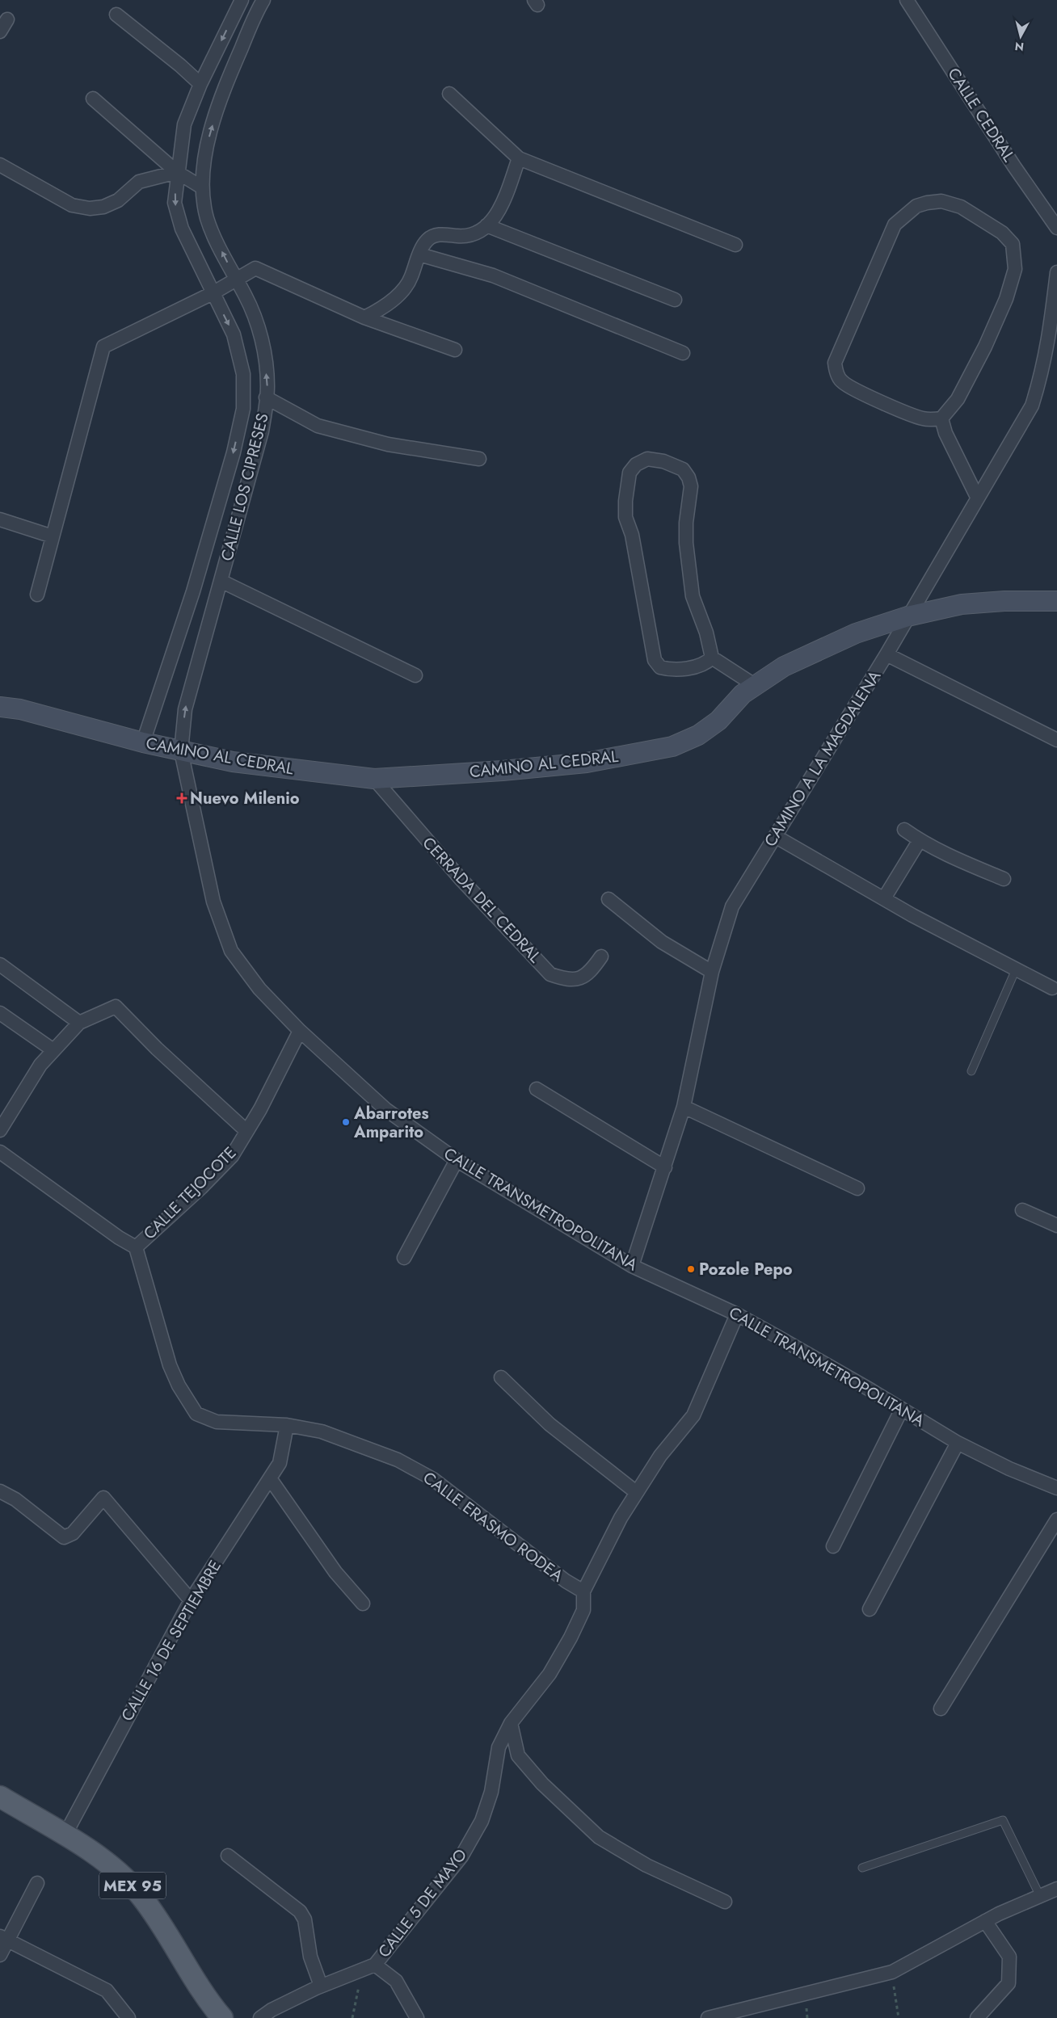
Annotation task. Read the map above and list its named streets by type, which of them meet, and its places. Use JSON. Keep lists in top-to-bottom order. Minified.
{"streets":{"main road":["MEX 95"],"street":["CALLE CEDRAL","CALLE LOS CIPRESES","CAMINO AL CEDRAL","CAMINO A LA MAGDALENA","CERRADA DEL CEDRAL","CALLE TEJOCOTE","CALLE TRANSMETROPOLITANA","CALLE ERASMO RODEA","CALLE 16 DE SEPTIEMBRE","CALLE 5 DE MAYO"]},"crossings":[["CALLE LOS CIPRESES","CAMINO AL CEDRAL"],["CALLE LOS CIPRESES","CALLE TRANSMETROPOLITANA"],["CAMINO AL CEDRAL","CAMINO A LA MAGDALENA"],["CAMINO AL CEDRAL","CERRADA DEL CEDRAL"],["CAMINO AL CEDRAL","CALLE TRANSMETROPOLITANA"],["CAMINO A LA MAGDALENA","CALLE TRANSMETROPOLITANA"],["CALLE TEJOCOTE","CALLE TRANSMETROPOLITANA"],["CALLE TEJOCOTE","CALLE ERASMO RODEA"],["CALLE ERASMO RODEA","CALLE 16 DE SEPTIEMBRE"],["CALLE ERASMO RODEA","CALLE 5 DE MAYO"],["CALLE 16 DE SEPTIEMBRE","MEX 95"]],"places":{"health":["Nuevo Milenio"],"other":["Abarrotes Amparito","Pozole Pepo"]},"north":"bottom"}
